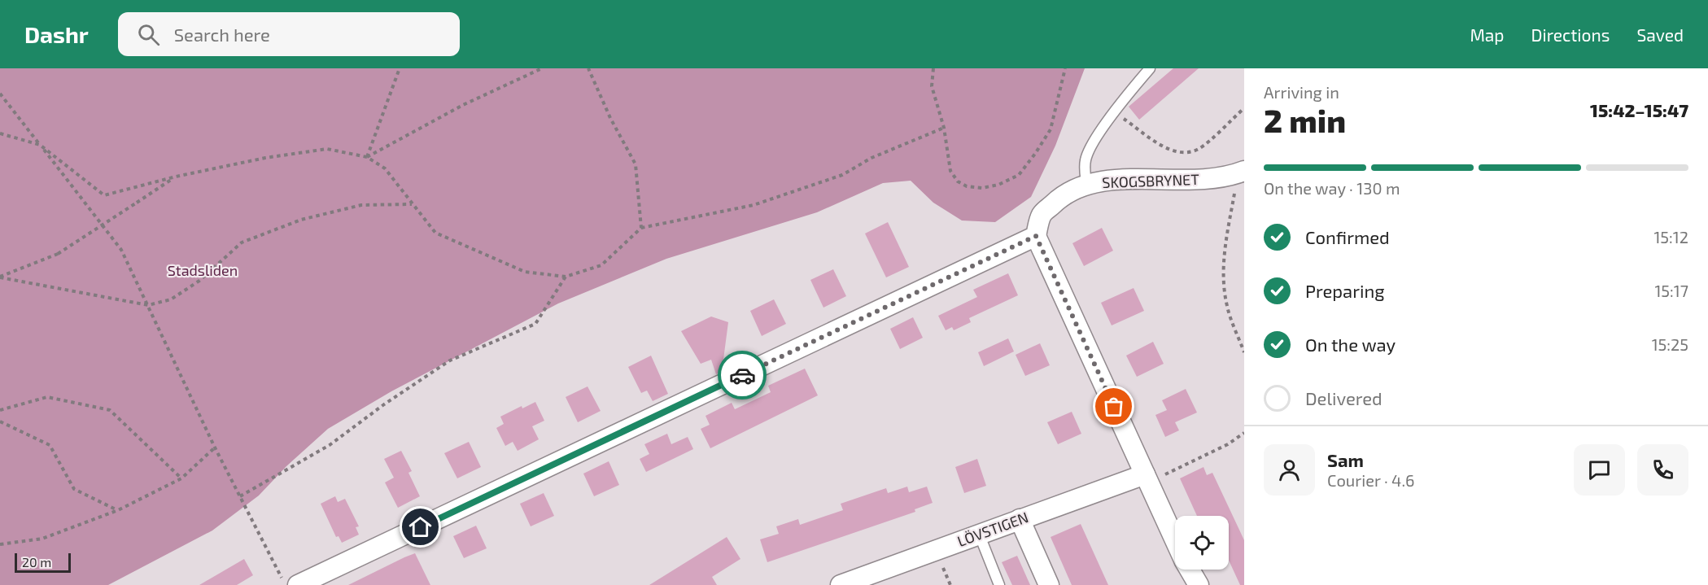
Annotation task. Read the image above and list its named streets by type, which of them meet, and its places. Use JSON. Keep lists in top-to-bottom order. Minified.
{"streets":{"street":["SKOGSBRYNET","LÖVSTIGEN"]},"parks":["Stadsliden"],"scale_bar":"20 m","page":{"header":"Dashr","search":"Search here","nav":["Map","Directions","Saved"],"heading":["2 min","Arriving in","15:42–15:47"],"panel":["Sam","Courier · 4.6"],"bar":"On the way · 130 m","list":[["Confirmed","15:12"],["Preparing","15:17"],["On the way","15:25"],"Delivered"],"scale":"20 m"}}
